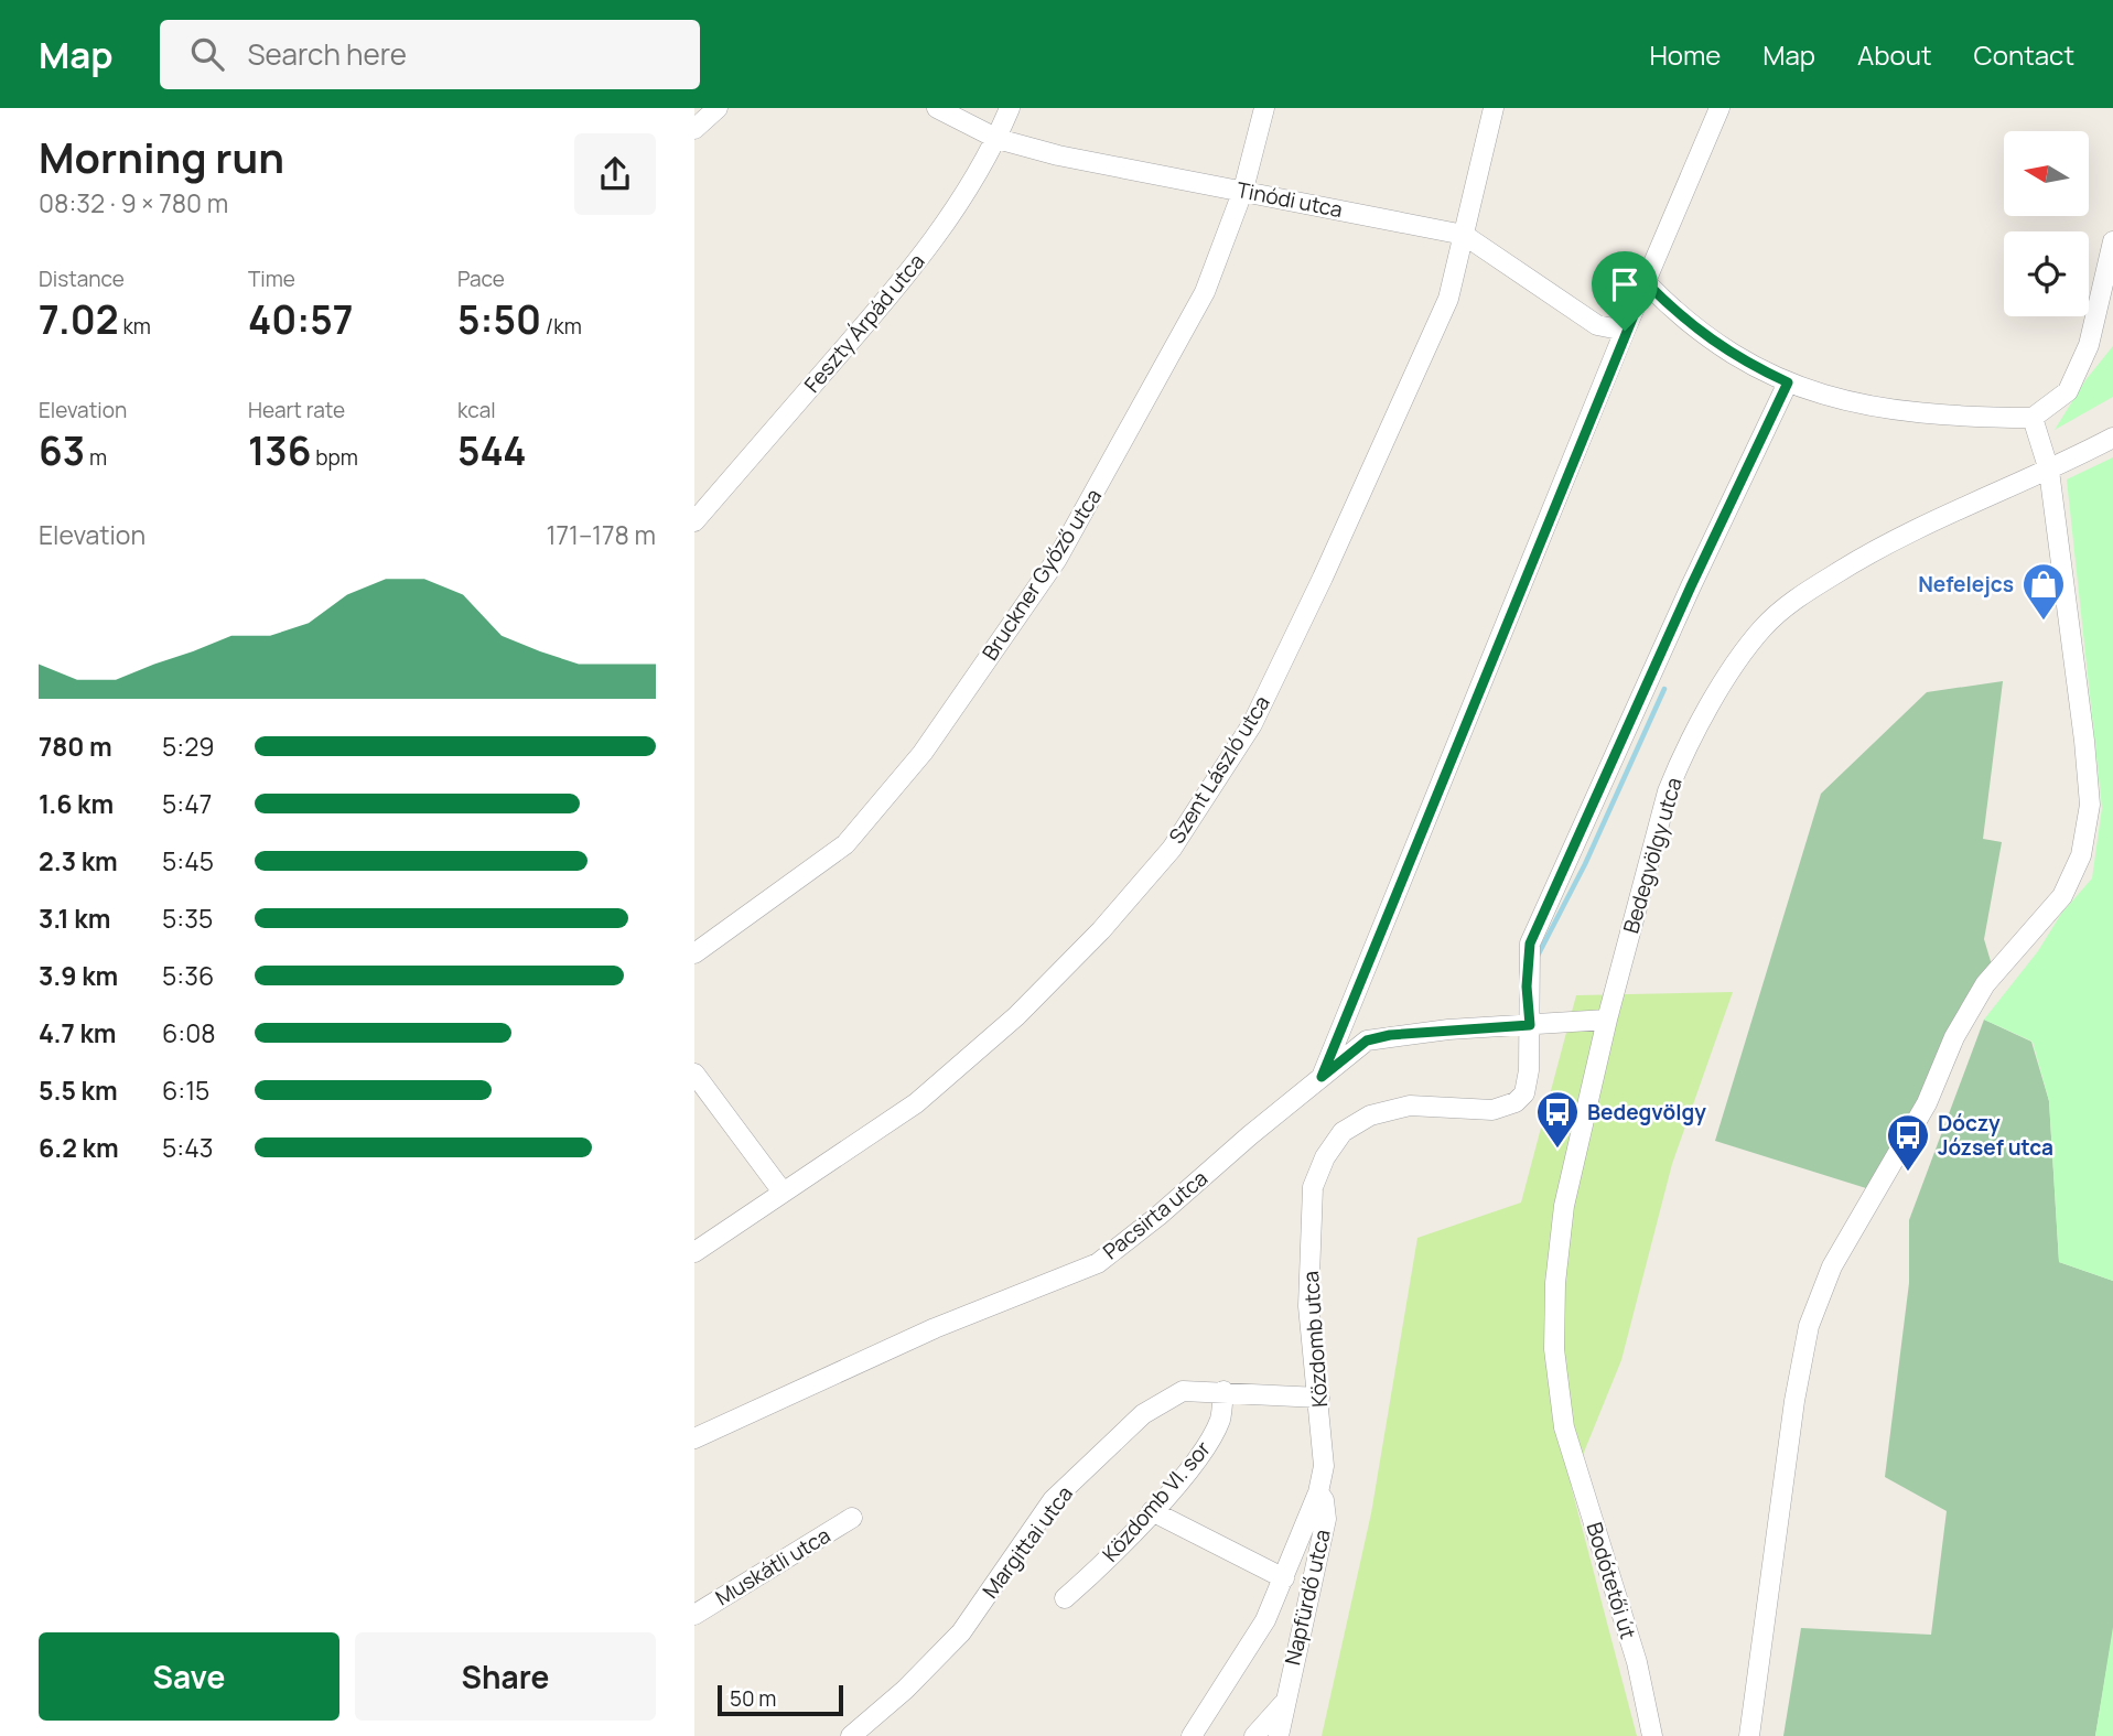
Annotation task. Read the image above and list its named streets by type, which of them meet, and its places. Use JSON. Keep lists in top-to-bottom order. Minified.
{"streets":{"street":["Tinódi utca","Feszty Árpád utca","Bruckner Győző utca","Szent László utca","Bedegvölgy utca","Pacsirta utca","Közdomb utca","Közdomb VI. sor","Margittai utca","Muskátli utca","Bodótetői út","Napfürdő utca"]},"crossings":[["Tinódi utca","Feszty Árpád utca"],["Tinódi utca","Bruckner Győző utca"],["Tinódi utca","Szent László utca"],["Bedegvölgy utca","Pacsirta utca"],["Bedegvölgy utca","Bodótetői út"],["Pacsirta utca","Közdomb utca"],["Közdomb utca","Margittai utca"],["Közdomb utca","Napfürdő utca"],["Közdomb VI. sor","Margittai utca"]],"places":{"shop":["Nefelejcs"],"bus stop":["Bedegvölgy","Dóczy József utca"]},"scale_bar":"50 m","north":"left","page":{"header":"Map","search":"Search here","nav":["Home","Map","About","Contact"],"heading":["Morning run","08:32 · 9 × 780 m"],"stats":[["Distance","7.02 km"],["Time","40:57"],["Pace","5:50 /km"],["Elevation","63 m"],["Heart rate","136 bpm"],["kcal","544"]],"chart":["Elevation","171–178 m"],"list":[{"name":"780 m","note":"5:29"},{"name":"1.6 km","note":"5:47"},{"name":"2.3 km","note":"5:45"},{"name":"3.1 km","note":"5:35"},{"name":"3.9 km","note":"5:36"},{"name":"4.7 km","note":"6:08"},{"name":"5.5 km","note":"6:15"},{"name":"6.2 km","note":"5:43"}],"buttons":["Save","Share"],"scale":"50 m"}}
